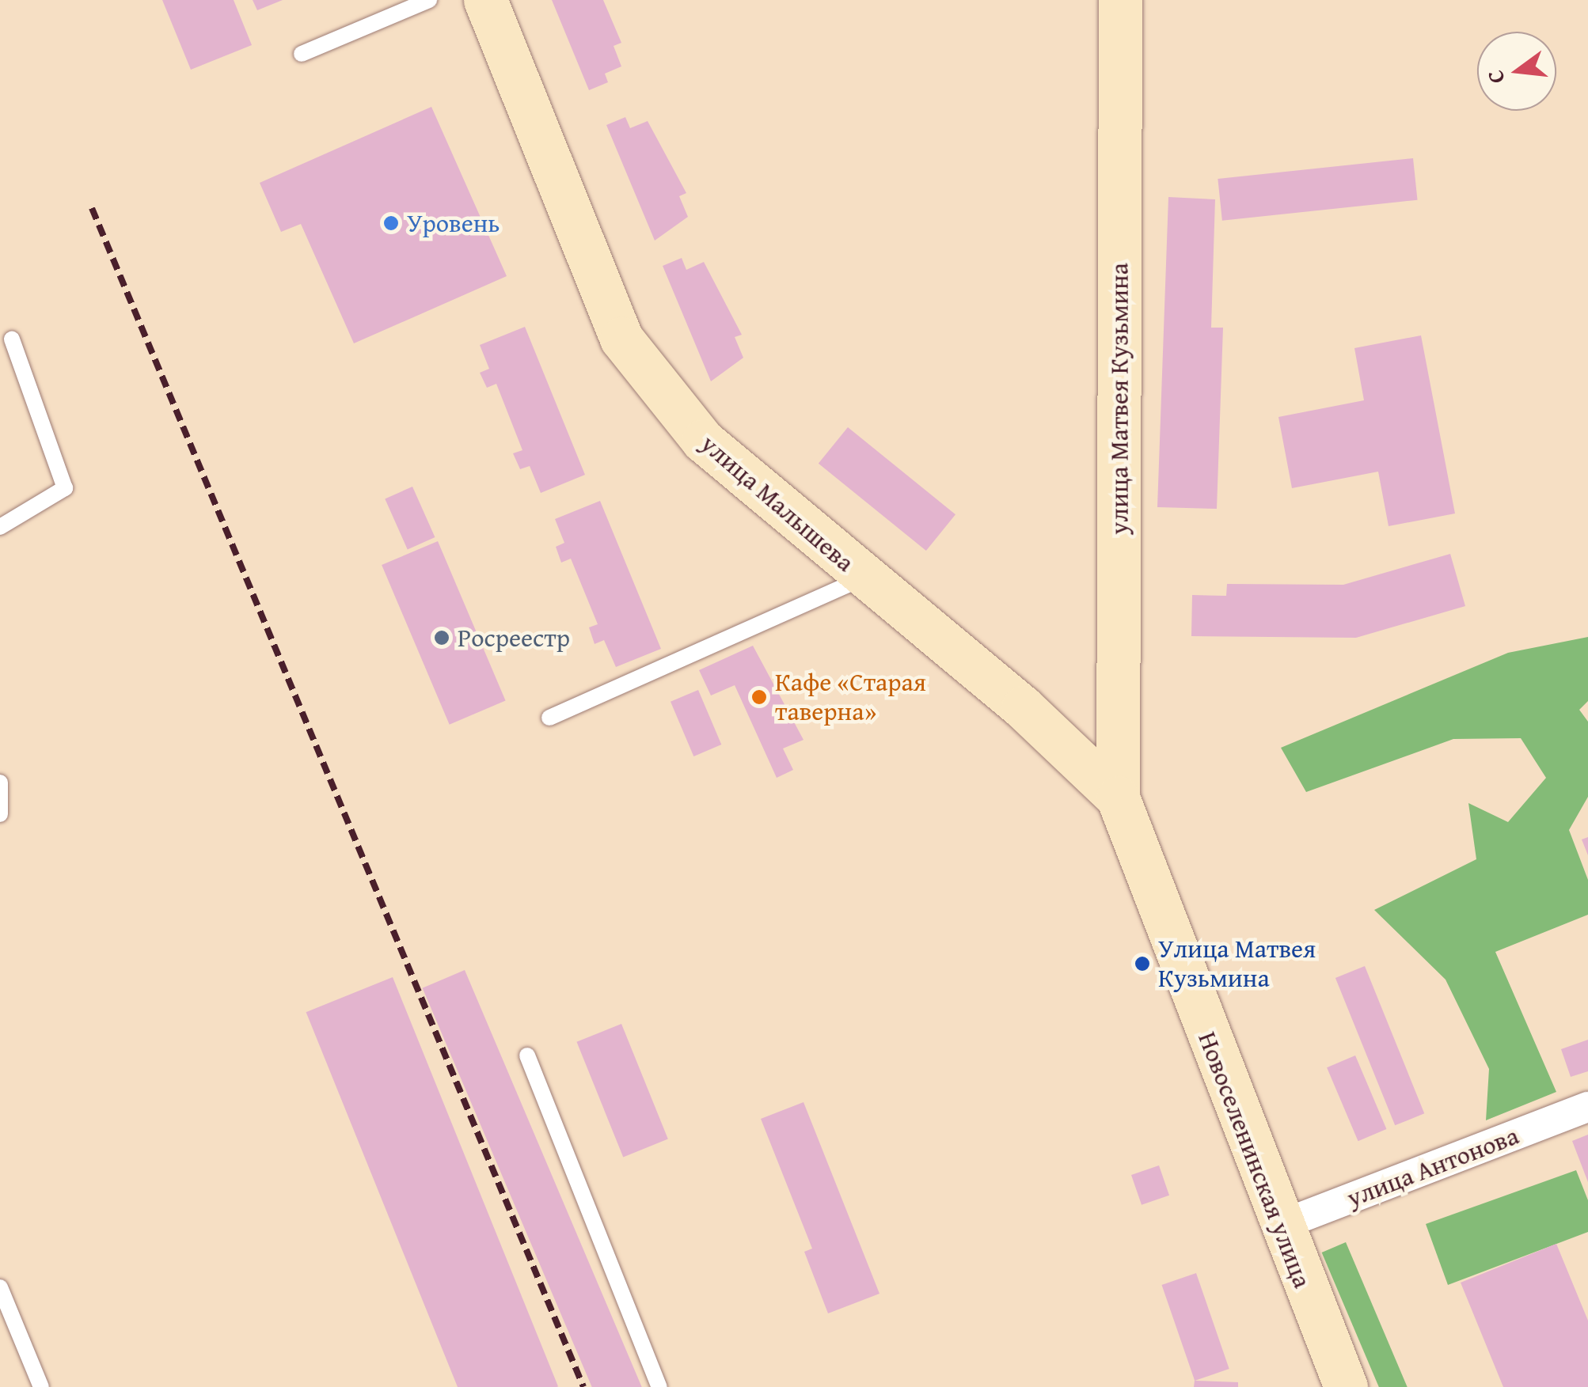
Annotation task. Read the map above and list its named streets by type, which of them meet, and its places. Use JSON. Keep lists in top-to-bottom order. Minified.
{"streets":{"main road":["улица Матвея Кузьмина","улица Малышева","Новоселенинская улица"],"street":["улица Антонова"]},"crossings":[["улица Матвея Кузьмина","улица Малышева"],["улица Матвея Кузьмина","Новоселенинская улица"],["улица Малышева","Новоселенинская улица"],["Новоселенинская улица","улица Антонова"]],"places":["Уровень","Росреестр","Кафе «Старая таверна»","Улица Матвея Кузьмина"],"north":"left"}
